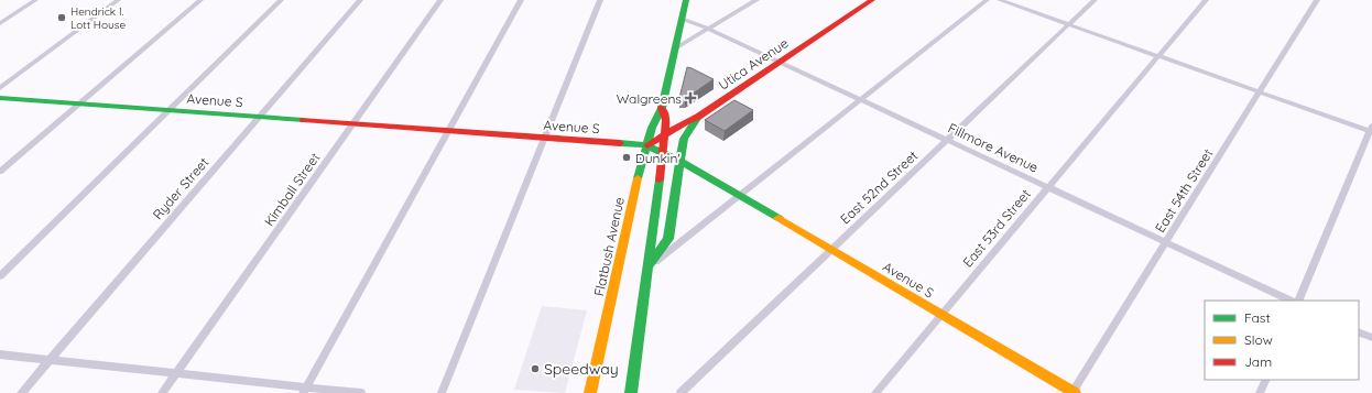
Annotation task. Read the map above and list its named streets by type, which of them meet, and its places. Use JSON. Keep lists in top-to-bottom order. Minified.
{"streets":{"main road":["Utica Avenue","Avenue S","Flatbush Avenue"],"street":["Fillmore Avenue","East 52nd Street","Ryder Street","Kimball Street","East 54th Street","East 53rd Street"]},"crossings":[["Utica Avenue","Avenue S"],["Utica Avenue","Fillmore Avenue"],["Utica Avenue","Flatbush Avenue"],["Avenue S","East 52nd Street"],["Avenue S","Ryder Street"],["Avenue S","Kimball Street"],["Avenue S","East 54th Street"],["Avenue S","East 53rd Street"],["Avenue S","Flatbush Avenue"],["Fillmore Avenue","East 52nd Street"],["Fillmore Avenue","East 54th Street"],["Fillmore Avenue","East 53rd Street"],["Fillmore Avenue","Flatbush Avenue"]],"places":{"other":["Hendrick I. Lott House","Dunkin'","Speedway"],"health":["Walgreens"]},"legend":["Fast","Slow","Jam"]}
